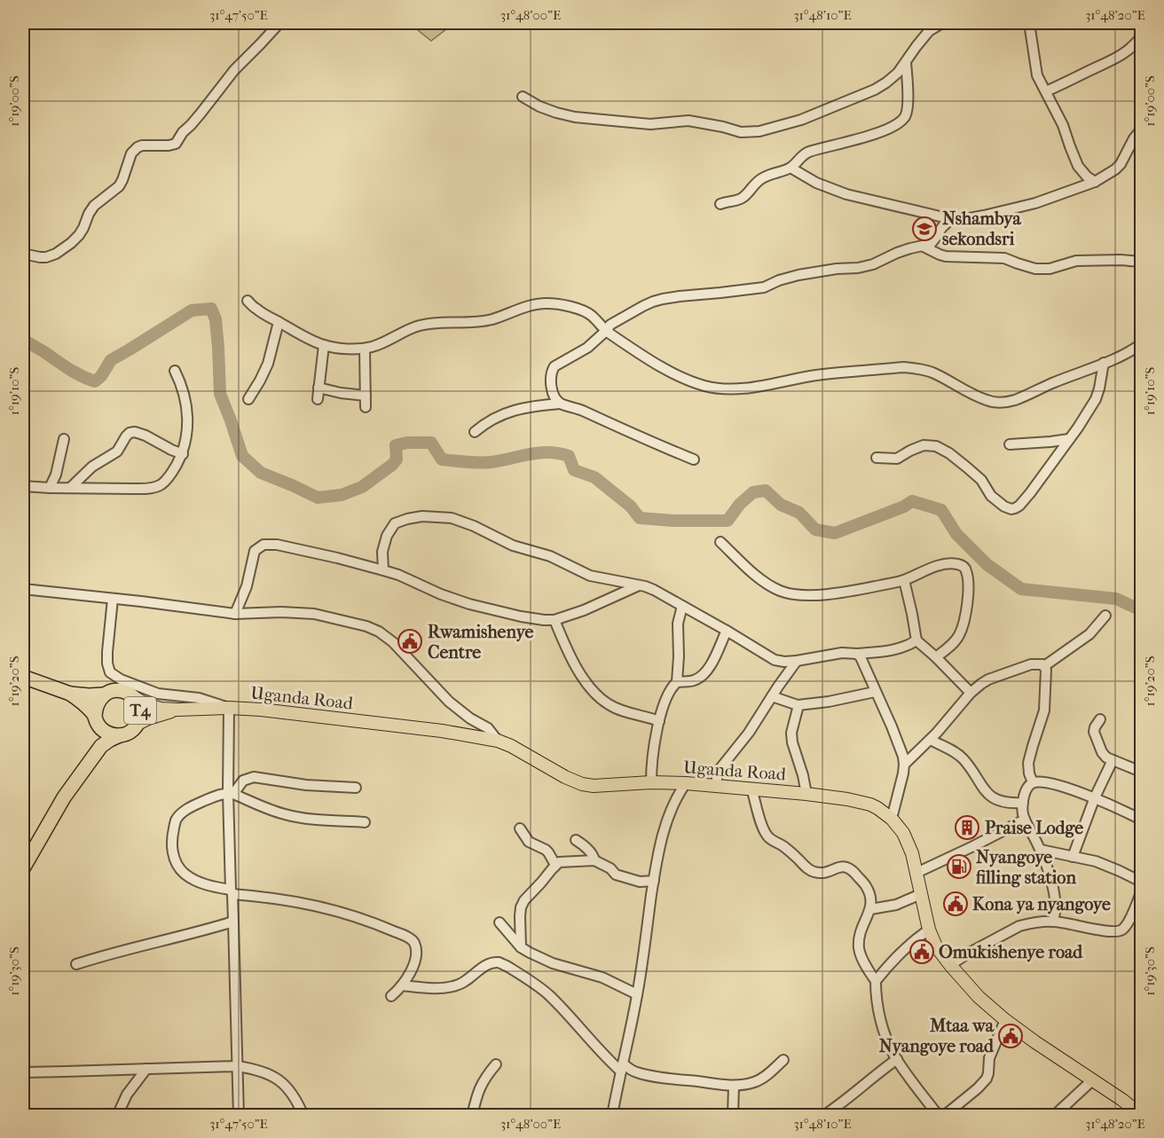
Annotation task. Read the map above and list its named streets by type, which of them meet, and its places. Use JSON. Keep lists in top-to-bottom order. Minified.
{"streets":{"highway":["T4"],"main road":["Uganda Road"]},"crossings":[["Uganda Road","T4"]],"places":{"school or university":["Nshambya sekondsri"],"public building":["Rwamishenye Centre","Kona ya nyangoye","Omukishenye road","Mtaa wa Nyangoye road"],"building":["Praise Lodge"],"fuel station":["Nyangoye filling station"]},"coordinates":["31°47'50\"E","31°48'00\"E","31°48'10\"E","31°48'20\"E","1°19'00\"S","1°19'10\"S","1°19'20\"S","1°19'30\"S"]}
